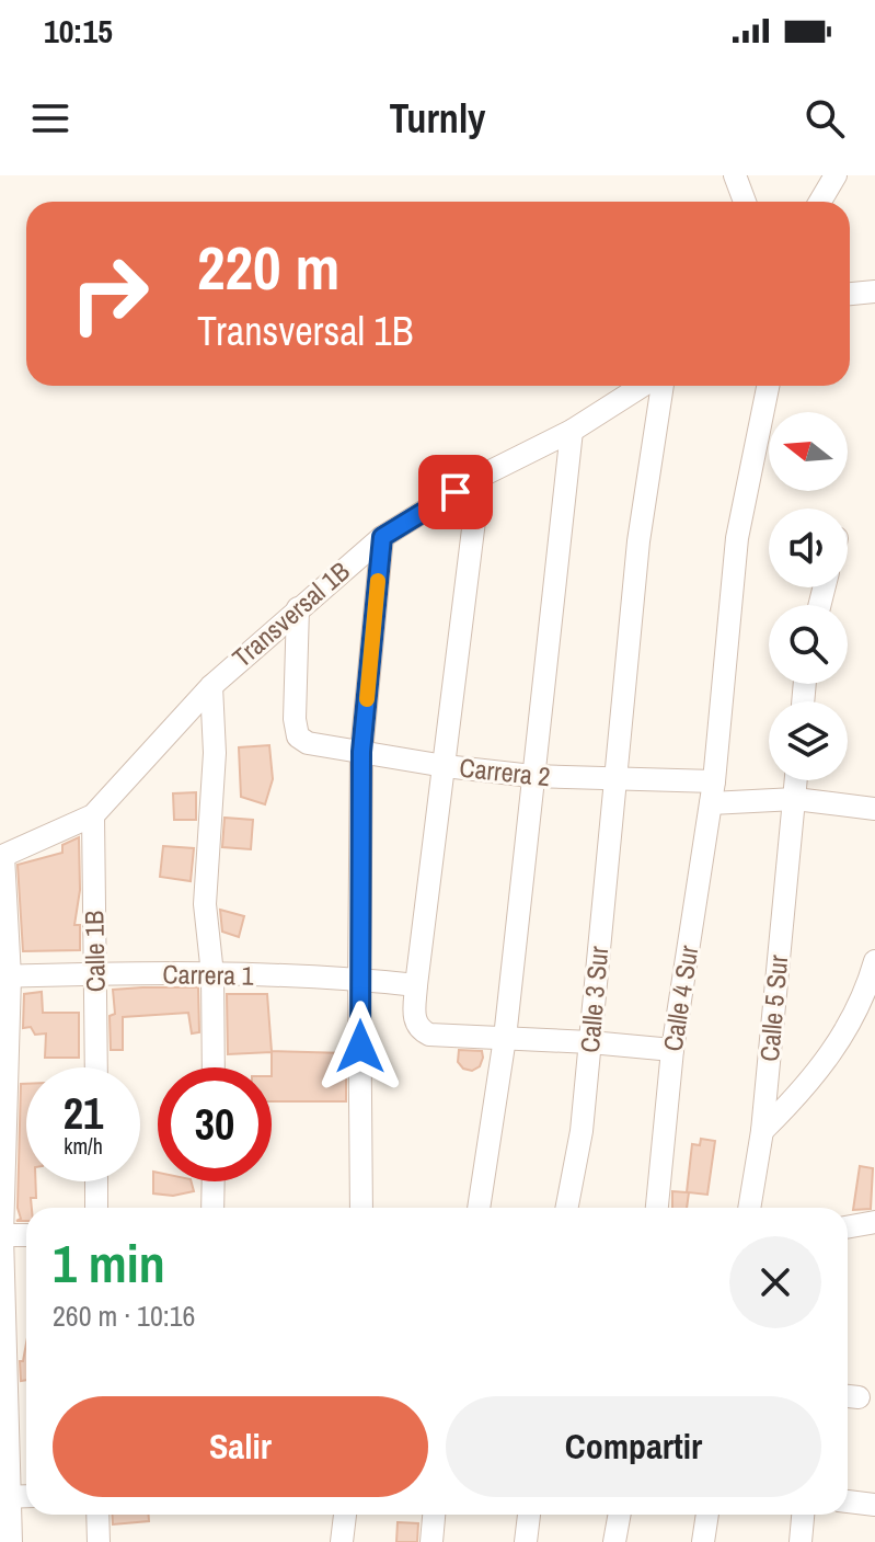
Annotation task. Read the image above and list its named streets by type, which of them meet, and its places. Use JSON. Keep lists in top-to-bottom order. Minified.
{"streets":{"street":["Transversal 1B","Carrera 2","Calle 1B","Carrera 1","Calle 4 Sur","Calle 3 Sur","Calle 5 Sur"]},"crossings":[["Transversal 1B","Carrera 2"],["Transversal 1B","Calle 1B"],["Carrera 2","Calle 4 Sur"],["Carrera 2","Calle 3 Sur"],["Carrera 2","Calle 5 Sur"],["Calle 1B","Carrera 1"]],"north":"left","page":{"status":"10:15","header":"Turnly","turn":["220 m","Transversal 1B"],"speed":"21 km/h","limit":"30","heading":["1 min","260 m · 10:16"],"buttons":["Salir","Compartir"]}}
